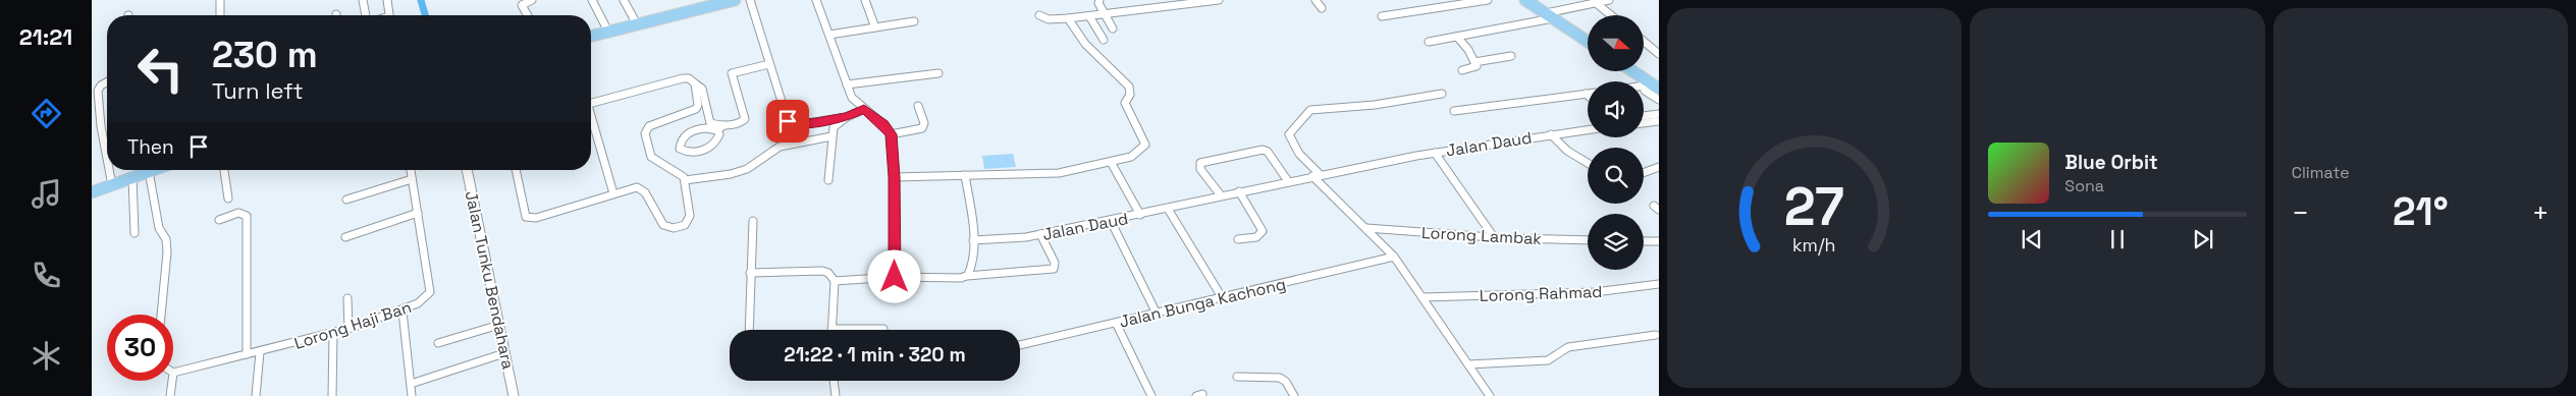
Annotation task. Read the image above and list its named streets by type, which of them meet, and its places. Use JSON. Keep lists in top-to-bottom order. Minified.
{"streets":{"street":["Jalan Daud","Lorong Lambak","Jalan Tunku Bendahara","Lorong Rahmad","Jalan Bunga Kachong","Lorong Haji Ban"]},"north":"right","page":{"tabs":"21:21","tile":"Climate","turn":["230 m","Turn left"],"then":"Then","song":["Blue Orbit","Sona"],"heat":["−","21°","+"],"limit":"30","trip":"21:22 · 1 min · 320 m","gauge":["27","km/h"]}}
